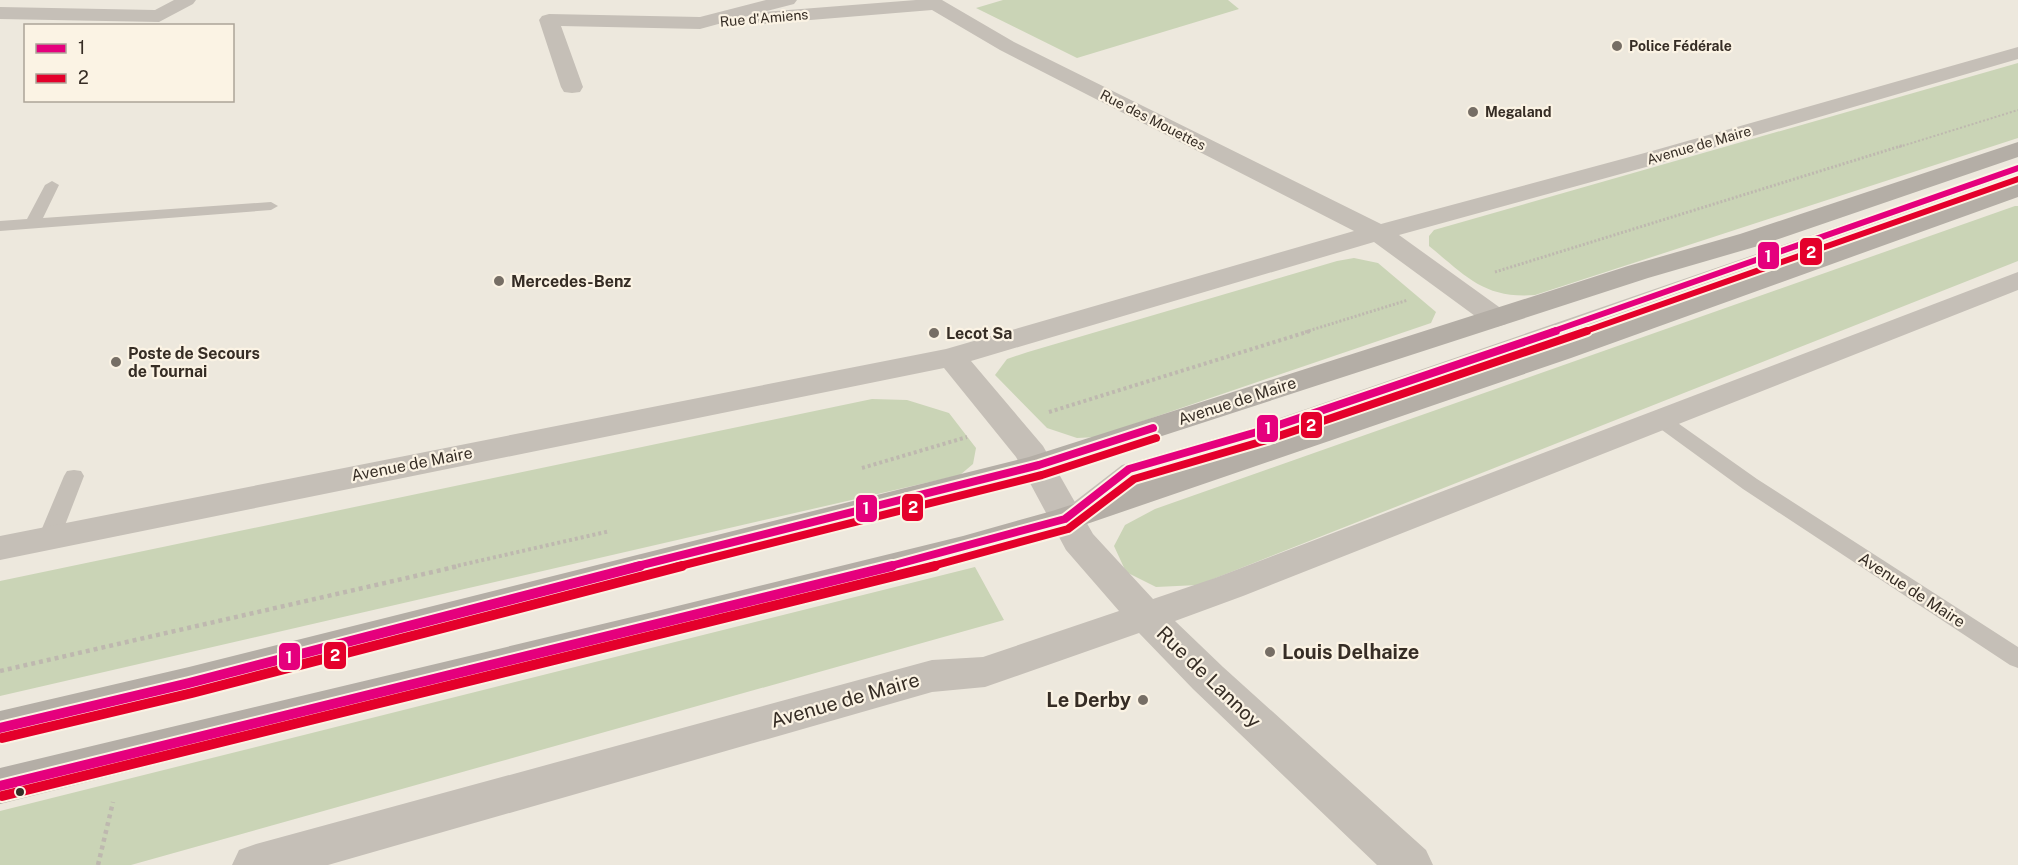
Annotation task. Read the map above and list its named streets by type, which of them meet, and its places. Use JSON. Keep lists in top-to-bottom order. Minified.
{"streets":{"main road":["Avenue de Maire"],"street":["Rue d'Amiens","Rue des Mouettes","Rue de Lannoy"]},"crossings":[["Rue d'Amiens","Rue des Mouettes"],["Rue des Mouettes","Avenue de Maire"],["Avenue de Maire","Rue de Lannoy"]],"places":["Police Fédérale","Megaland","Mercedes-Benz","Lecot Sa","Poste de Secours de Tournai","Louis Delhaize","Le Derby"],"lines":["transit line 1","transit line 2"],"legend":["1","2"]}
